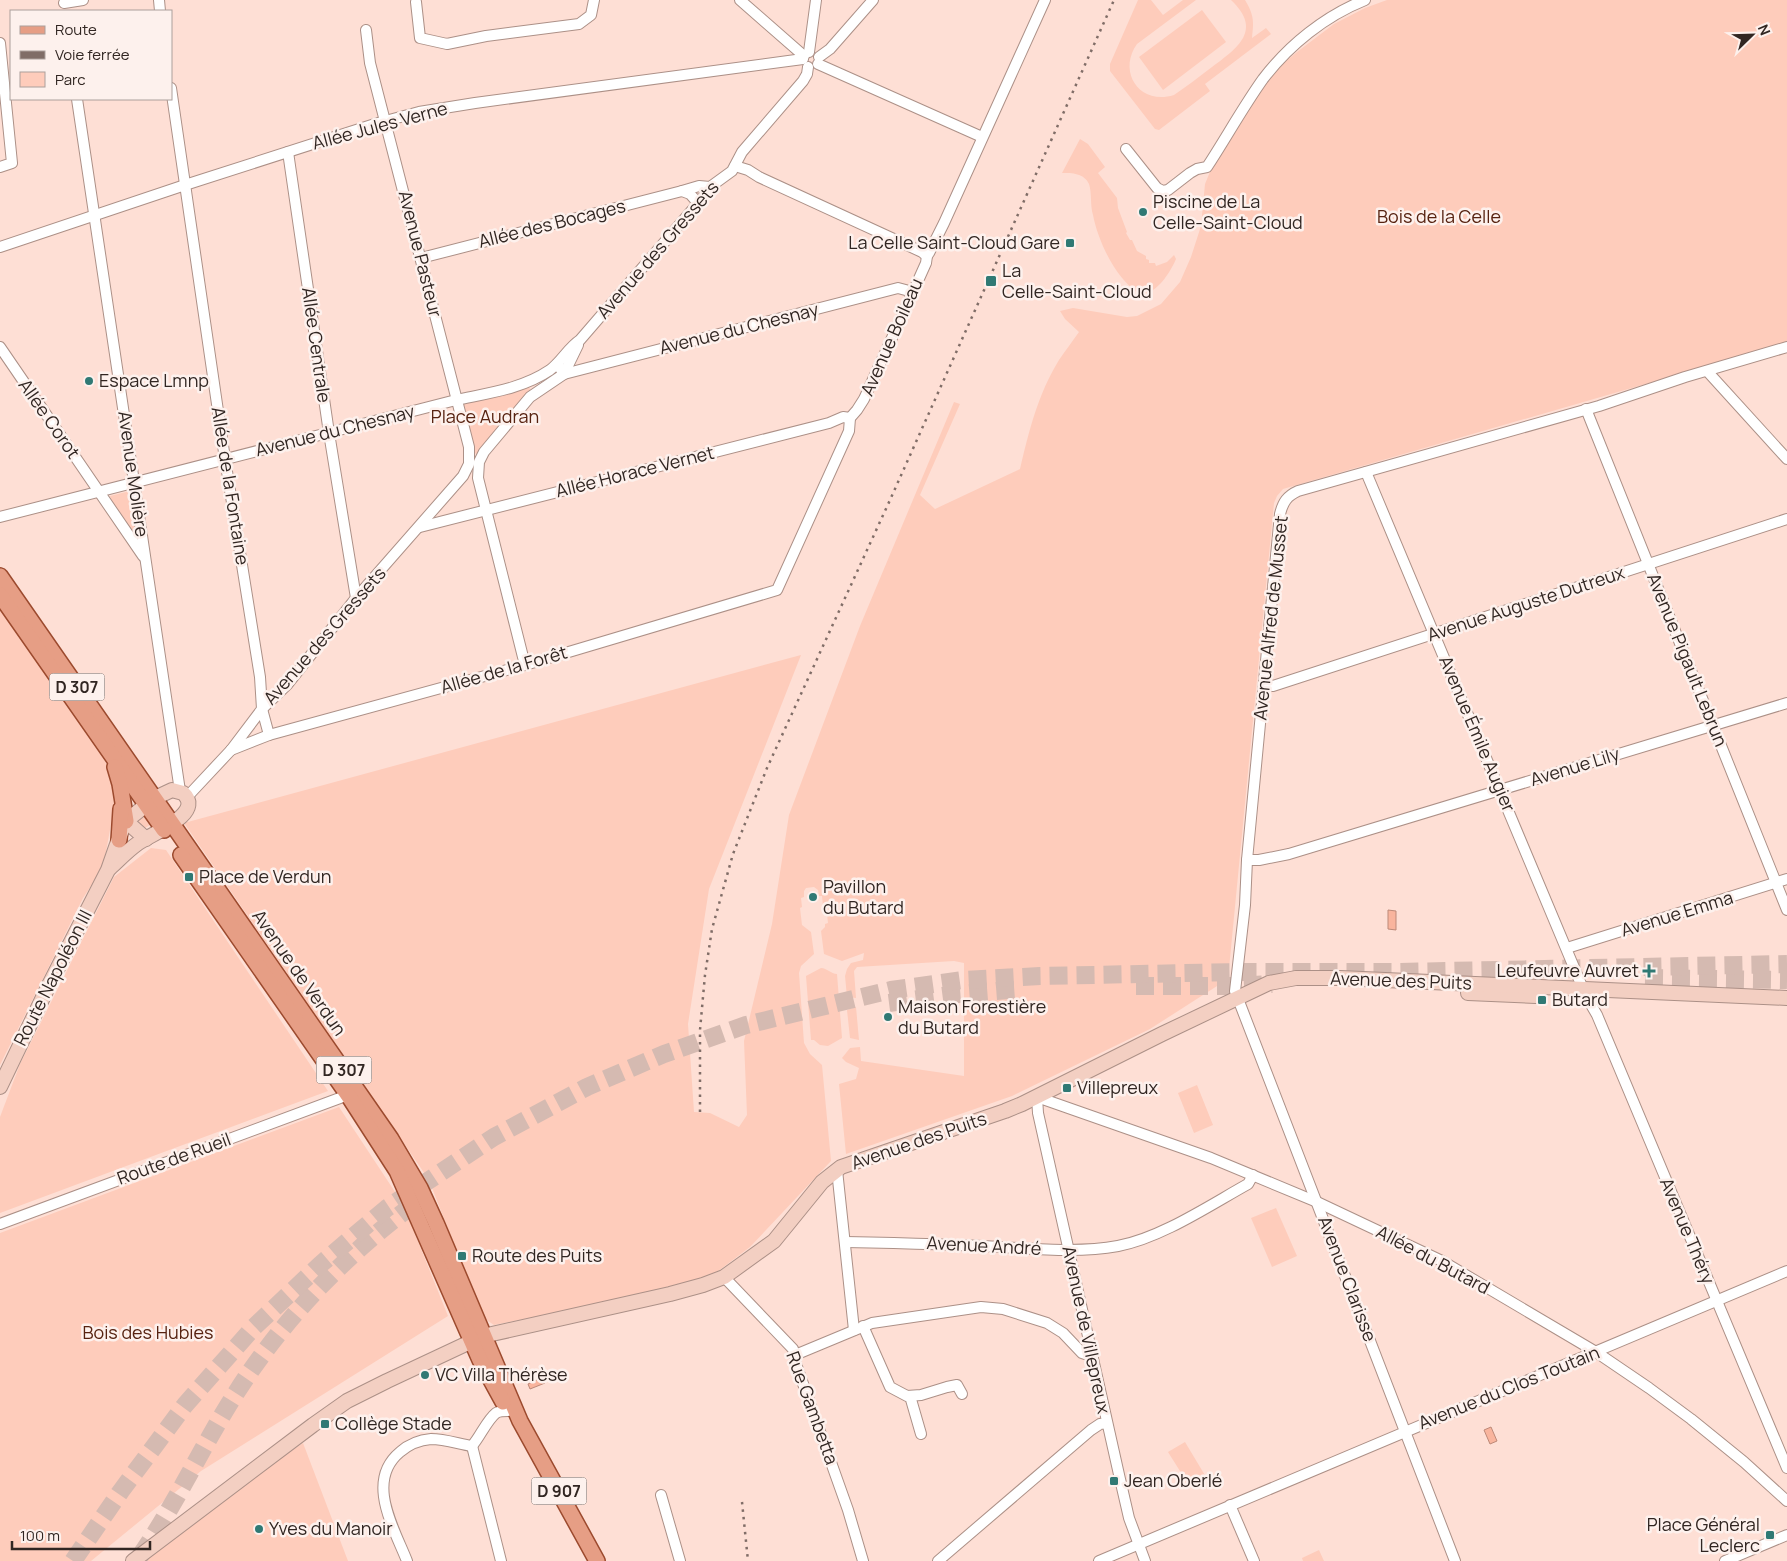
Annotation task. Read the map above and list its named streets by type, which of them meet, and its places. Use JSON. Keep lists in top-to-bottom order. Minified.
{"streets":{"main road":["D 307","Avenue de Verdun","D 907"],"street":["Allée Jules Verne","Allée des Bocages","Avenue des Gressets","Avenue Pasteur","Avenue du Chesnay","Avenue Boileau","Allée Centrale","Allée Corot","Allée Horace Vernet","Avenue Molière","Allée de la Fontaine","Avenue Auguste Dutreux","Avenue Alfred de Musset","Avenue Pigault Lebrun","Allée de la Forêt","Avenue Émile Augier","Avenue Lily","Avenue Emma","Route Napoléon III","Avenue des Puits","Route de Rueil","Avenue Théry","Avenue André","Allée du Butard","Avenue Clarisse","Avenue de Villepreux","Avenue du Clos Toutain","Rue Gambetta"]},"crossings":[["Allée Jules Verne","Avenue des Gressets"],["Allée Jules Verne","Avenue Pasteur"],["Allée Jules Verne","Allée Centrale"],["Allée Jules Verne","Avenue Molière"],["Allée Jules Verne","Allée de la Fontaine"],["Allée des Bocages","Avenue des Gressets"],["Allée des Bocages","Avenue Pasteur"],["Avenue des Gressets","Avenue Pasteur"],["Avenue des Gressets","Avenue du Chesnay"],["Avenue des Gressets","Allée Centrale"],["Avenue des Gressets","Allée Horace Vernet"],["Avenue des Gressets","Avenue Molière"],["Avenue des Gressets","Allée de la Fontaine"],["Avenue des Gressets","Allée de la Forêt"],["Avenue Pasteur","Avenue du Chesnay"],["Avenue du Chesnay","Avenue Boileau"],["Avenue du Chesnay","Allée Centrale"],["Avenue du Chesnay","Allée Corot"],["Avenue du Chesnay","Avenue Molière"],["Avenue du Chesnay","Allée de la Fontaine"],["Avenue Boileau","Allée Horace Vernet"],["Avenue Boileau","Allée de la Forêt"],["Allée Corot","Avenue Molière"],["Allée de la Fontaine","Allée de la Forêt"],["Avenue Auguste Dutreux","Avenue Alfred de Musset"],["Avenue Auguste Dutreux","Avenue Pigault Lebrun"],["Avenue Auguste Dutreux","Avenue Émile Augier"],["Avenue Alfred de Musset","Avenue Pigault Lebrun"],["Avenue Alfred de Musset","Avenue Émile Augier"],["Avenue Alfred de Musset","Avenue Lily"],["Avenue Alfred de Musset","Avenue des Puits"],["Avenue Alfred de Musset","Avenue Clarisse"],["Avenue Pigault Lebrun","Avenue Lily"],["Avenue Pigault Lebrun","Avenue Emma"],["Avenue Émile Augier","Avenue Lily"],["Avenue Émile Augier","Avenue Emma"],["Avenue Émile Augier","Avenue des Puits"],["Avenue Émile Augier","Avenue Théry"],["Avenue de Verdun","Route Napoléon III"],["Avenue de Verdun","Avenue des Puits"],["Avenue de Verdun","Route de Rueil"],["Avenue de Verdun","D 907"],["Avenue des Puits","Avenue Théry"],["Avenue des Puits","Allée du Butard"],["Avenue des Puits","Avenue Clarisse"],["Avenue des Puits","Avenue de Villepreux"],["Avenue des Puits","Rue Gambetta"],["Avenue des Puits","D 907"],["Avenue Théry","Avenue du Clos Toutain"],["Avenue André","Allée du Butard"],["Avenue André","Avenue de Villepreux"],["Allée du Butard","Avenue Clarisse"],["Allée du Butard","Avenue de Villepreux"],["Allée du Butard","Avenue du Clos Toutain"],["Avenue Clarisse","Avenue du Clos Toutain"],["Avenue de Villepreux","Avenue du Clos Toutain"]],"parks":["Bois de la Celle","Place Audran","Bois des Hubies"],"places":{"other":["Piscine de La Celle-Saint-Cloud","Espace Lmnp","Pavillon du Butard","Maison Forestière du Butard","VC Villa Thérèse","Yves du Manoir"],"transit":["La Celle Saint-Cloud Gare","La Celle-Saint-Cloud","Place de Verdun","Butard","Villepreux","Route des Puits","Collège Stade","Jean Oberlé","Place Général Leclerc"],"health":["Leufeuvre Auvret"]},"legend":["Route","Voie ferrée","Parc"],"scale_bar":"100 m","north":"top right"}
